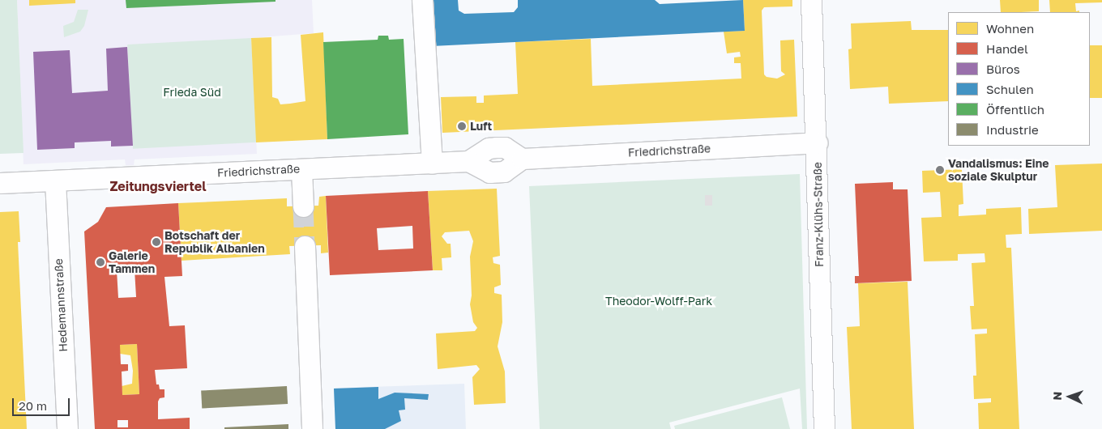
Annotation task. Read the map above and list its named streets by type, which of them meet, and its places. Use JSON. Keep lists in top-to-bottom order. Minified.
{"streets":{"street":["Friedrichstraße","Franz-Klühs-Straße","Hedemannstraße"]},"crossings":[["Friedrichstraße","Franz-Klühs-Straße"],["Friedrichstraße","Hedemannstraße"]],"districts":["Zeitungsviertel"],"parks":["Frieda Süd","Theodor-Wolff-Park"],"places":["Luft","Vandalismus: Eine soziale Skulptur","Botschaft der Republik Albanien","Galerie Tammen"],"legend":["Wohnen","Handel","Büros","Schulen","Öffentlich","Industrie"],"scale_bar":"20 m","north":"left"}
